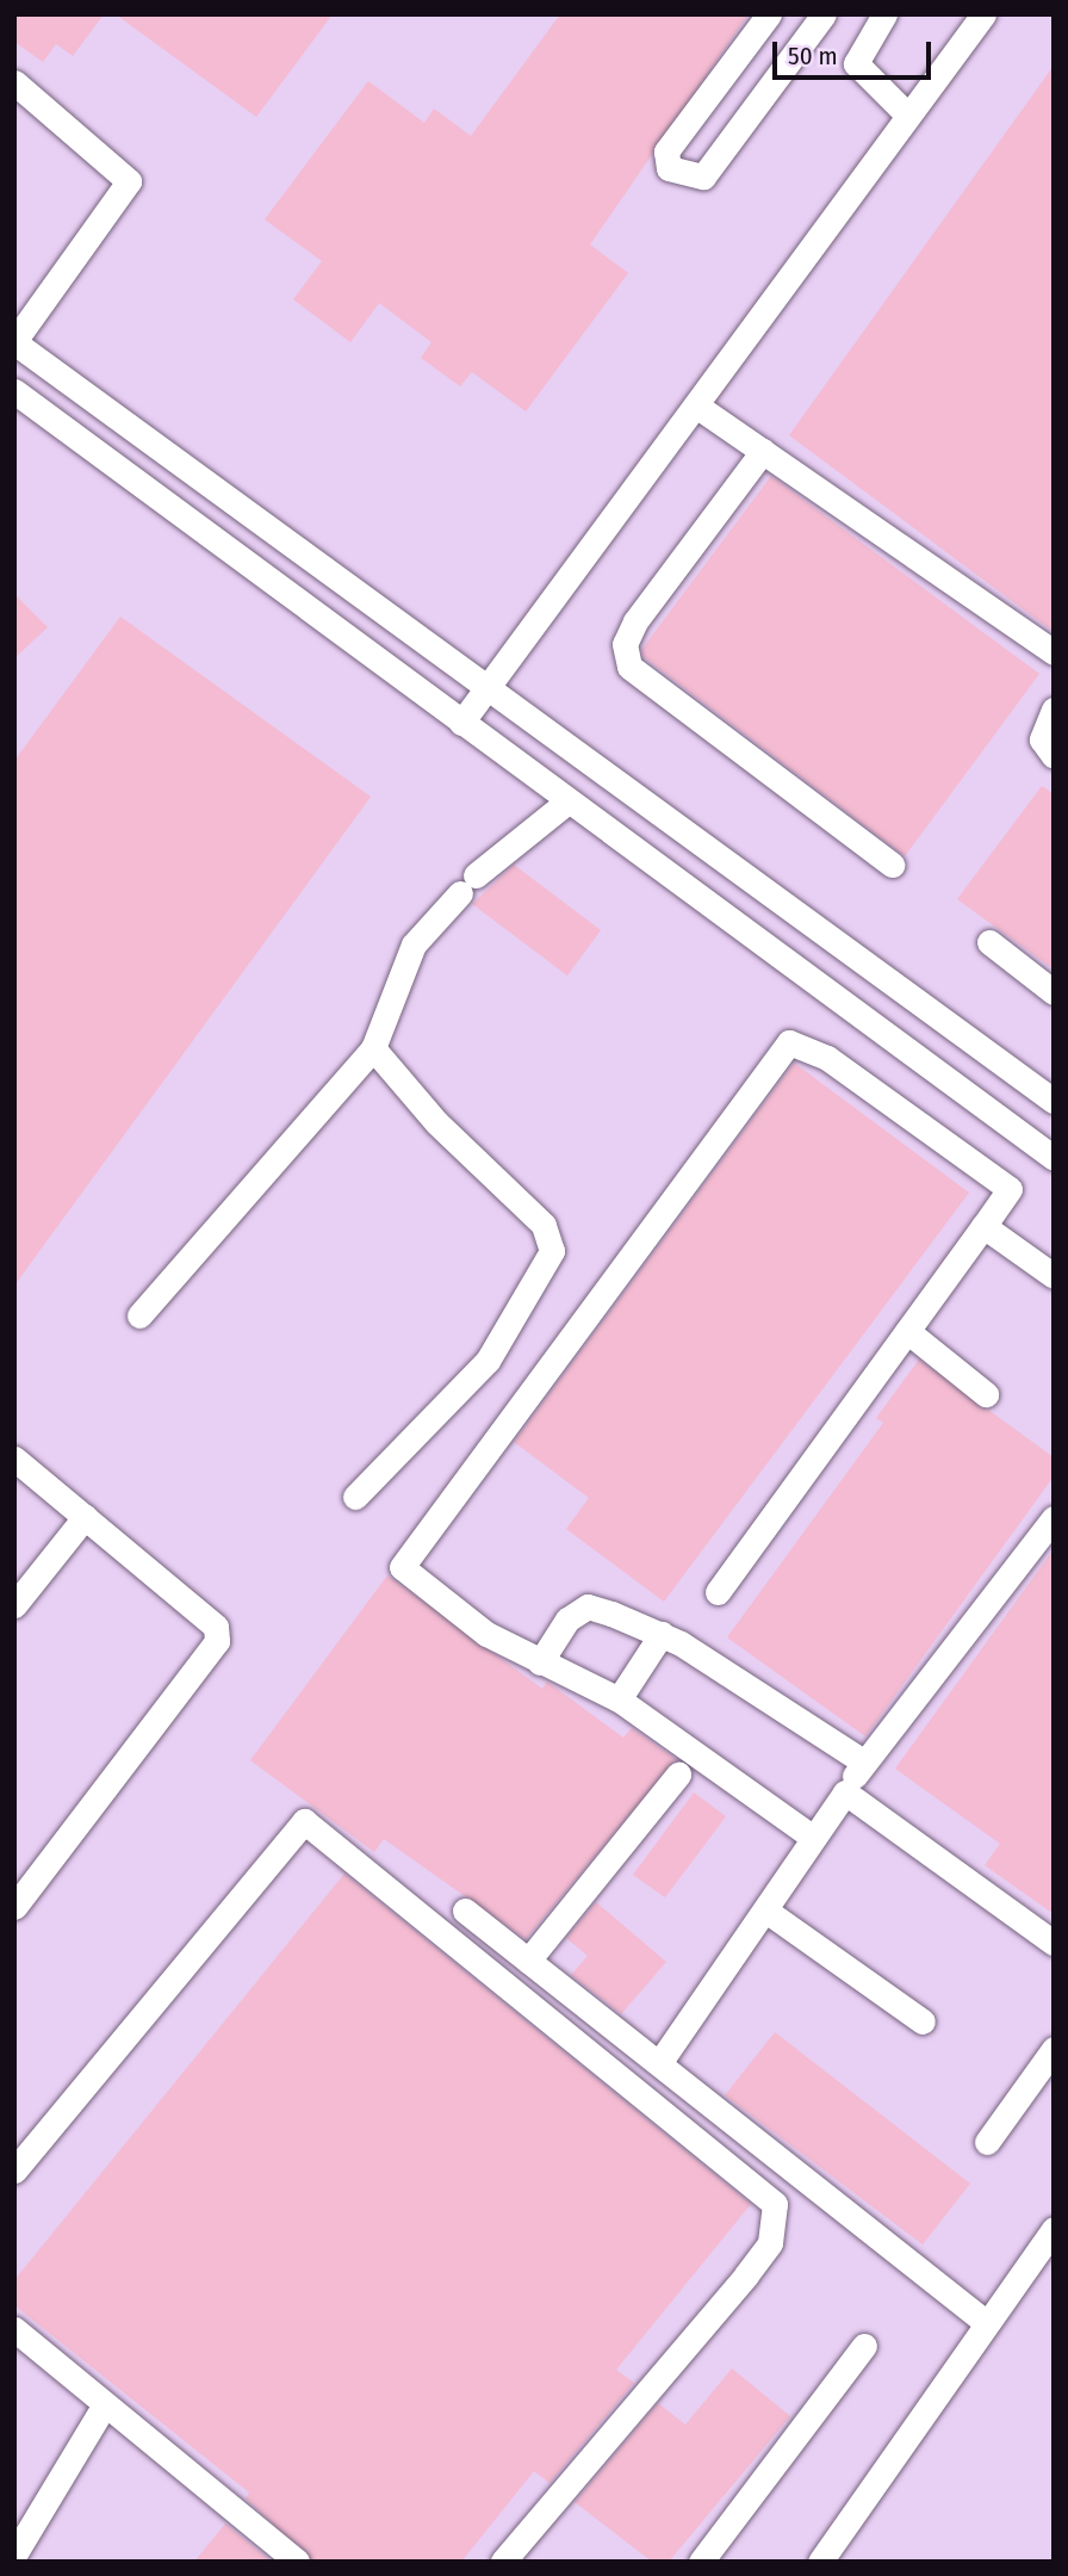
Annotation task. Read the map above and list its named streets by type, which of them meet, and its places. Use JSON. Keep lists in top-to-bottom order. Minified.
{"scale_bar":"50 m"}
